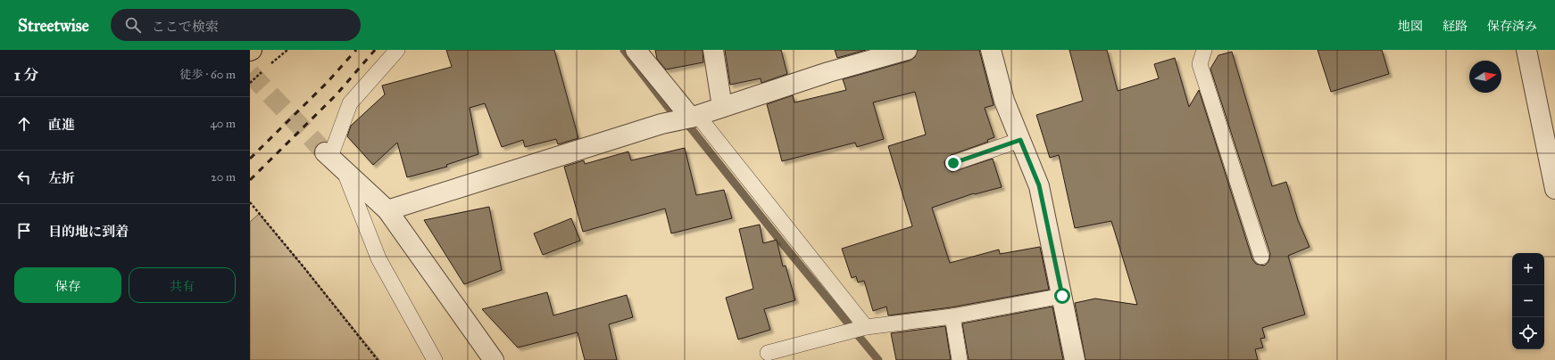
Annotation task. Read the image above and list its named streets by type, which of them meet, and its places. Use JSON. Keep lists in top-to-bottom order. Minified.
{"north":"right","page":{"header":"Streetwise","search":"ここで検索","nav":["地図","経路","保存済み"],"heading":["1 分","徒歩 · 60 m"],"list":[["直進","40 m"],["左折","20 m"],"目的地に到着"],"map_buttons":["+","−"],"buttons":["保存","共有"]}}
